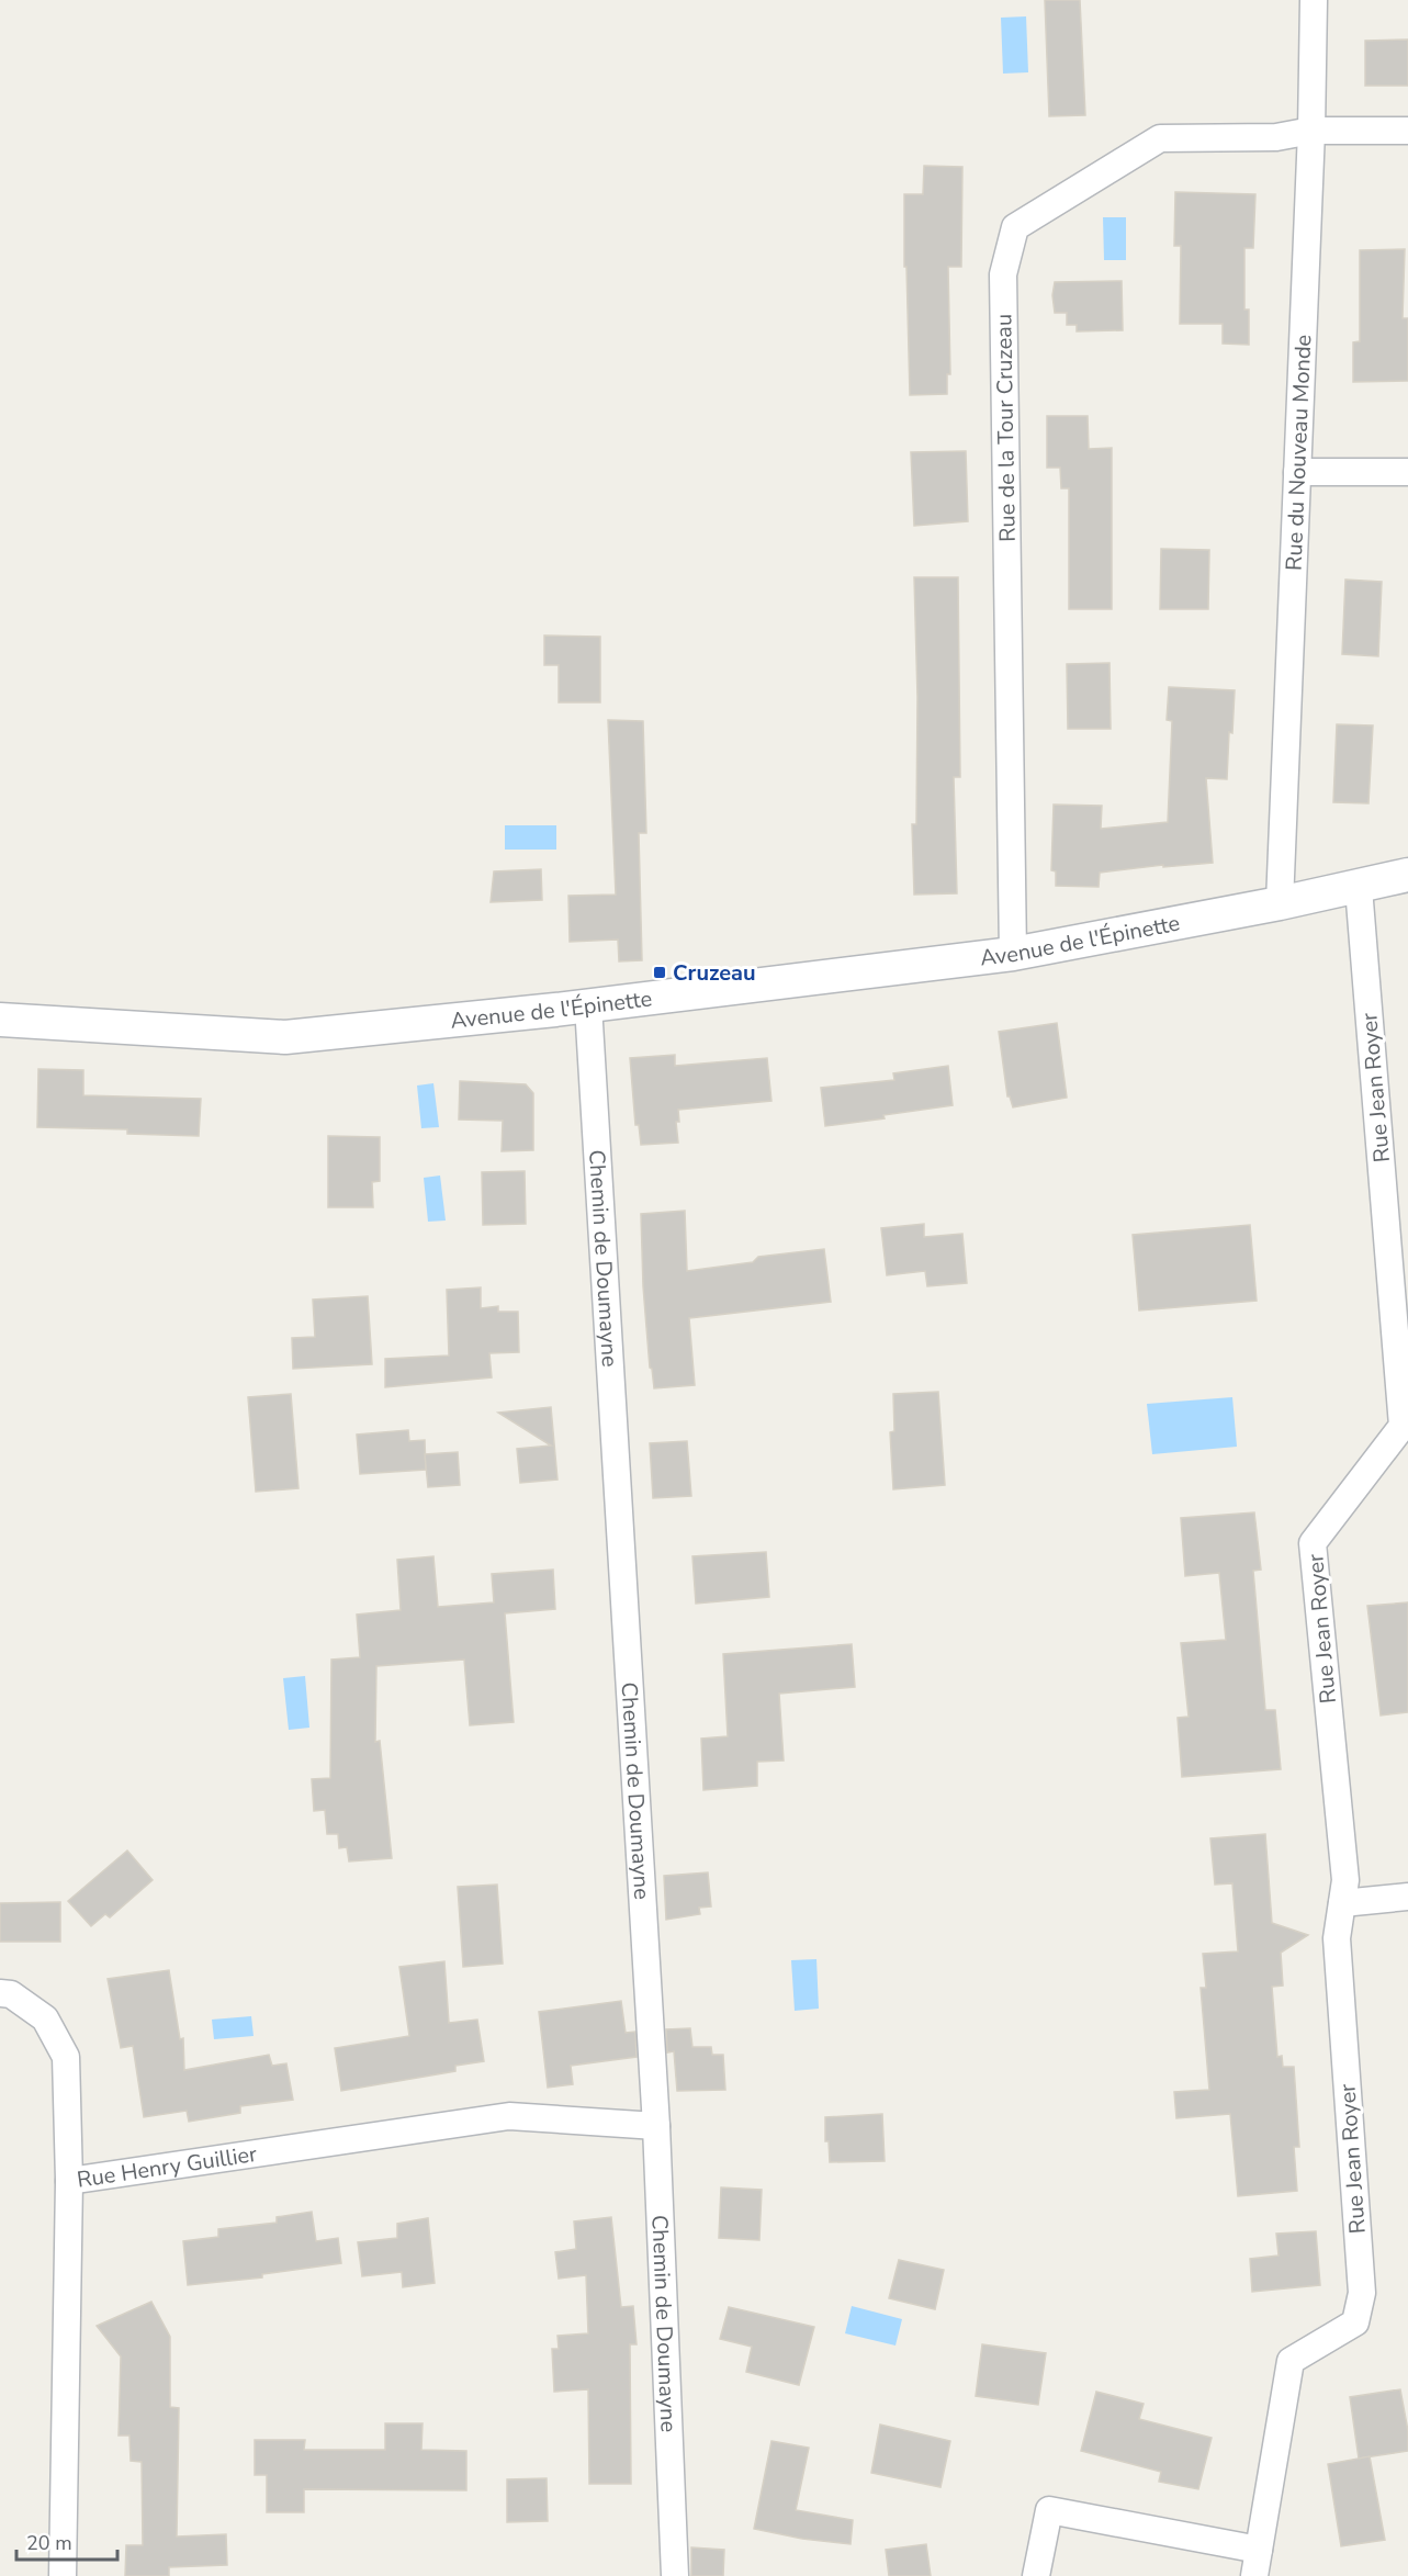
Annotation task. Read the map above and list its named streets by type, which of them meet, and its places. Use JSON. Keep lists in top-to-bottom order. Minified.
{"streets":{"street":["Rue de la Tour Cruzeau","Rue du Nouveau Monde","Avenue de l'Épinette","Rue Jean Royer","Chemin de Doumayne","Rue Henry Guillier"]},"crossings":[["Rue de la Tour Cruzeau","Rue du Nouveau Monde"],["Rue de la Tour Cruzeau","Avenue de l'Épinette"],["Rue du Nouveau Monde","Avenue de l'Épinette"],["Avenue de l'Épinette","Rue Jean Royer"],["Avenue de l'Épinette","Chemin de Doumayne"],["Chemin de Doumayne","Rue Henry Guillier"]],"places":{"transit":["Cruzeau"]},"scale_bar":"20 m"}
